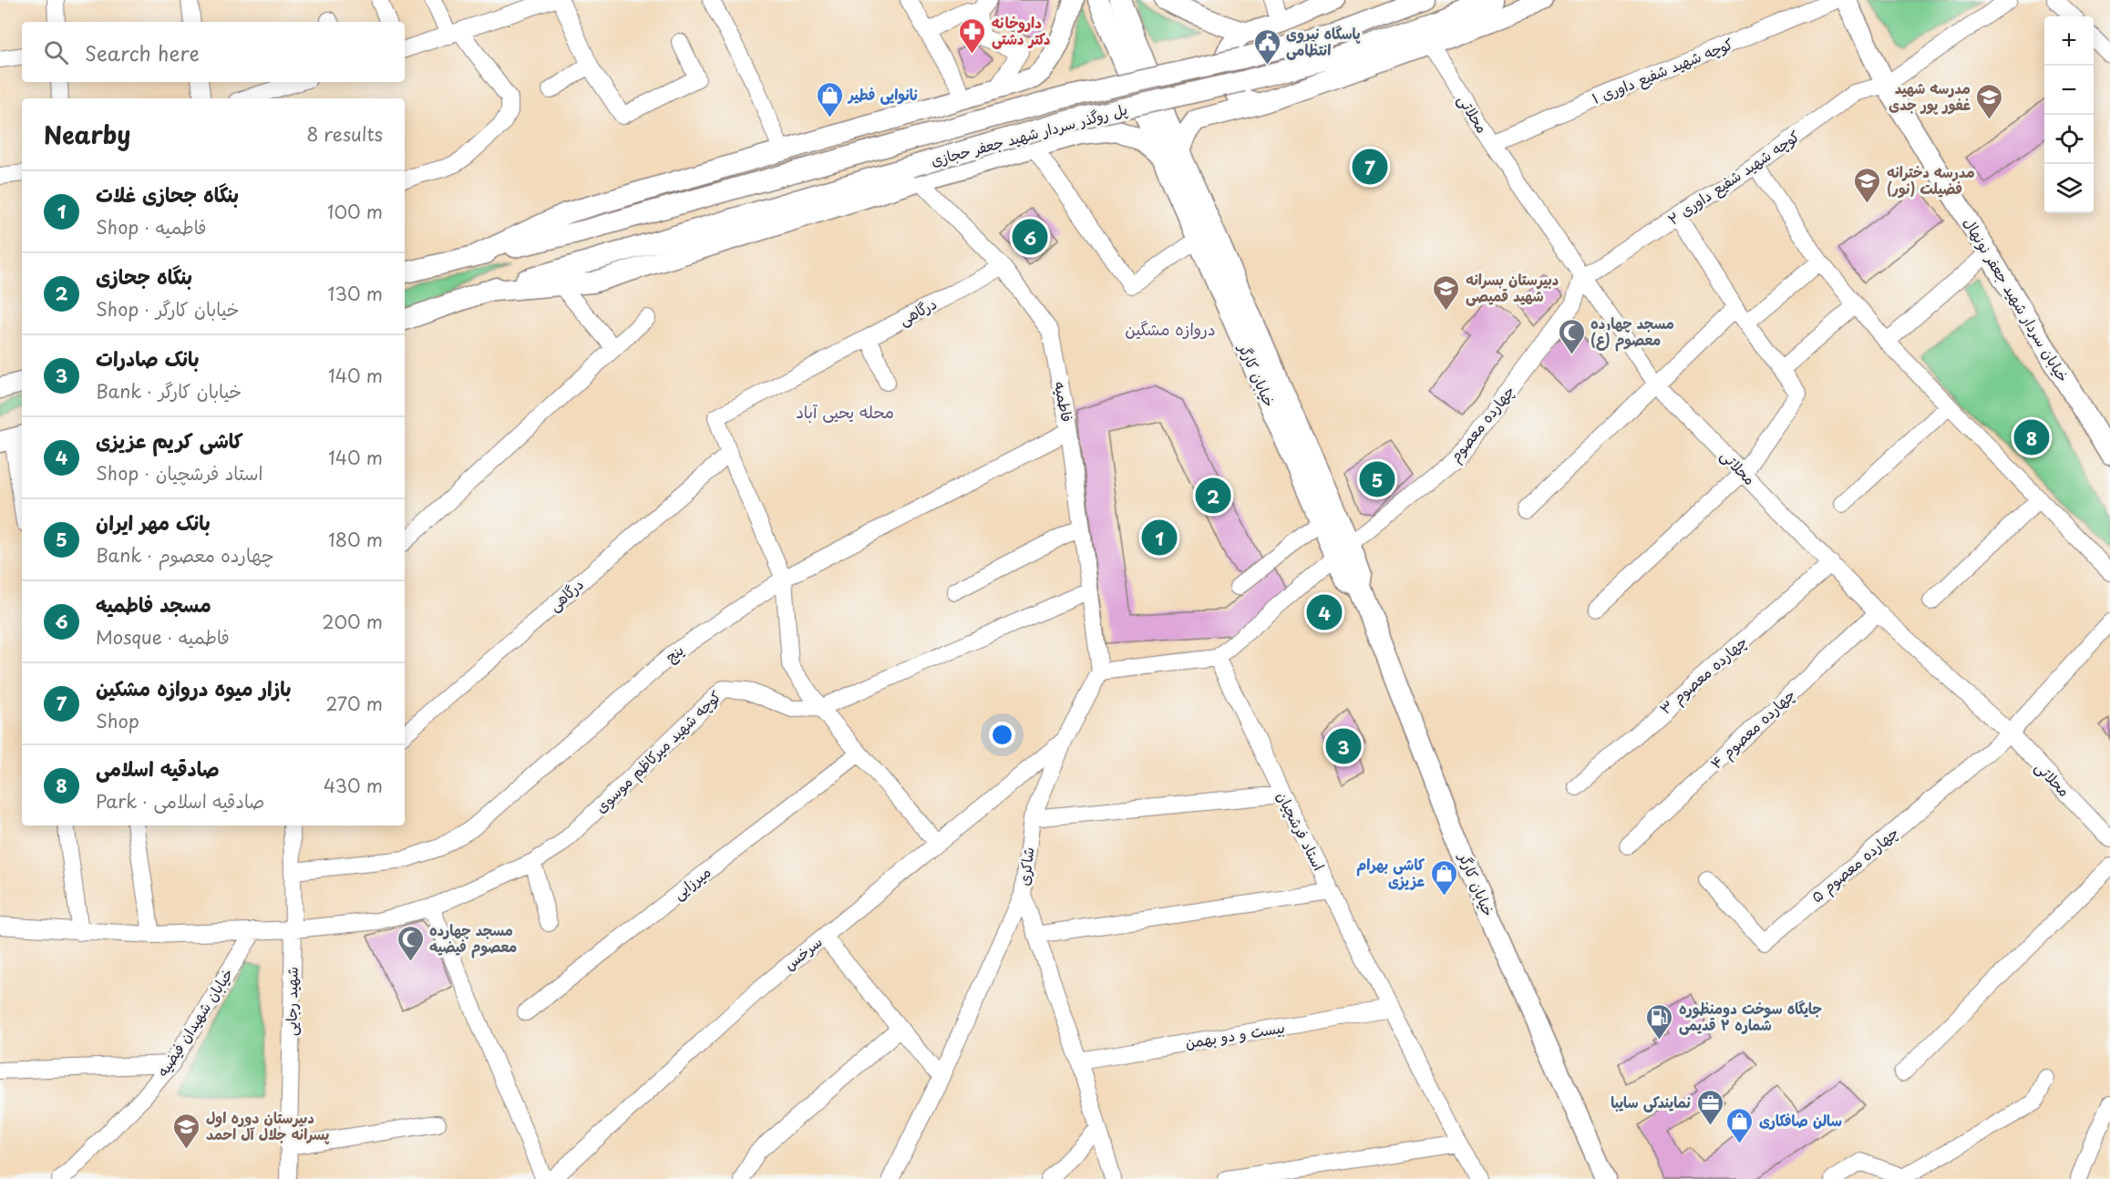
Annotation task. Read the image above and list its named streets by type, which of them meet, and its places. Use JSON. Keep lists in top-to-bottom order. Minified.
{"streets":{"main road":["پل روگذر سردار شهید جعفر حجازی","خیابان سردار شهید جعفر نونهال","خیابان کارگر"],"street":["کوچه شهید شفیع داوری ۱","محلاتی","کوچه شهید شفیع داوری ۲","درگاهی","فاطمیه","چهارده معصوم","ینج","چهارده معصوم ۳","چهارده معصوم ۴","کوچه شهید میرکاظم موسوی","استاد فرشچیان","چهارده معصوم ۵","شاکری","میرزایی","سرخس","شهید رجایی","خیابان شهیدان فیضیه","بیست و دو بهمن"]},"crossings":[["کوچه شهید شفیع داوری ۱","محلاتی"],["محلاتی","کوچه شهید شفیع داوری ۲"],["محلاتی","چهارده معصوم"],["محلاتی","چهارده معصوم ۳"],["محلاتی","چهارده معصوم ۴"],["محلاتی","چهارده معصوم ۵"],["پل روگذر سردار شهید جعفر حجازی","فاطمیه"],["کوچه شهید شفیع داوری ۲","خیابان سردار شهید جعفر نونهال"],["کوچه شهید شفیع داوری ۲","چهارده معصوم"],["درگاهی","فاطمیه"],["خیابان کارگر","چهارده معصوم"],["فاطمیه","ینج"],["فاطمیه","کوچه شهید میرکاظم موسوی"],["فاطمیه","شاکری"],["ینج","شهید رجایی"],["کوچه شهید میرکاظم موسوی","شهید رجایی"],["کوچه شهید میرکاظم موسوی","خیابان شهیدان فیضیه"],["استاد فرشچیان","بیست و دو بهمن"],["شاکری","سرخس"],["شاکری","بیست و دو بهمن"]],"districts":["دروازه مشگین","محله یحیی آباد"],"places":{"pharmacy":["داروخانه دکتر دشتی"],"public building":["پاسگاه نیروی انتظامی"],"shop":["نانوایی فطیر","کاشی بهرام عزیزی","سالن صافكارى"],"school or university":["مدرسه شهید غفور پور جدی","مدرسه دخترانه فضیلت (نور)","دبیرستان پسرانه شهید قمیصی","دبیرستان دوره اول پسرانه جلال آل احمد"],"mosque":["مسجد چهارده معصوم (ع)","مسجد چهارده معصوم فیضیه"],"fuel station":["جایگاه سوخت دومنظوره شماره ۲ قدیمی"],"office":["نمايندكى سايبا"]},"page":{"map_buttons":["+","−"],"search":"Search here","heading":["Nearby","8 results"],"pins":["7","6","8","5","2","1","4","3"],"list":[{"mark":"1","name":"بنگاه جحازی غلات","note":"Shop · فاطمیه","value":"100 m"},{"mark":"2","name":"بنگاه جحازی","note":"Shop · خیابان کارگر","value":"130 m"},{"mark":"3","name":"بانک صادرات","note":"Bank · خیابان کارگر","value":"140 m"},{"mark":"4","name":"کاشی کریم عزیزی","note":"Shop · استاد فرشچیان","value":"140 m"},{"mark":"5","name":"بانک مهر ایران","note":"Bank · چهارده معصوم","value":"180 m"},{"mark":"6","name":"مسجد فاطمیه","note":"Mosque · فاطمیه","value":"200 m"},{"mark":"7","name":"بازار میوه دروازه مشکین","note":"Shop","value":"270 m"},{"mark":"8","name":"صادقیه اسلامی","note":"Park · صادقیه اسلامی","value":"430 m"}]}}
